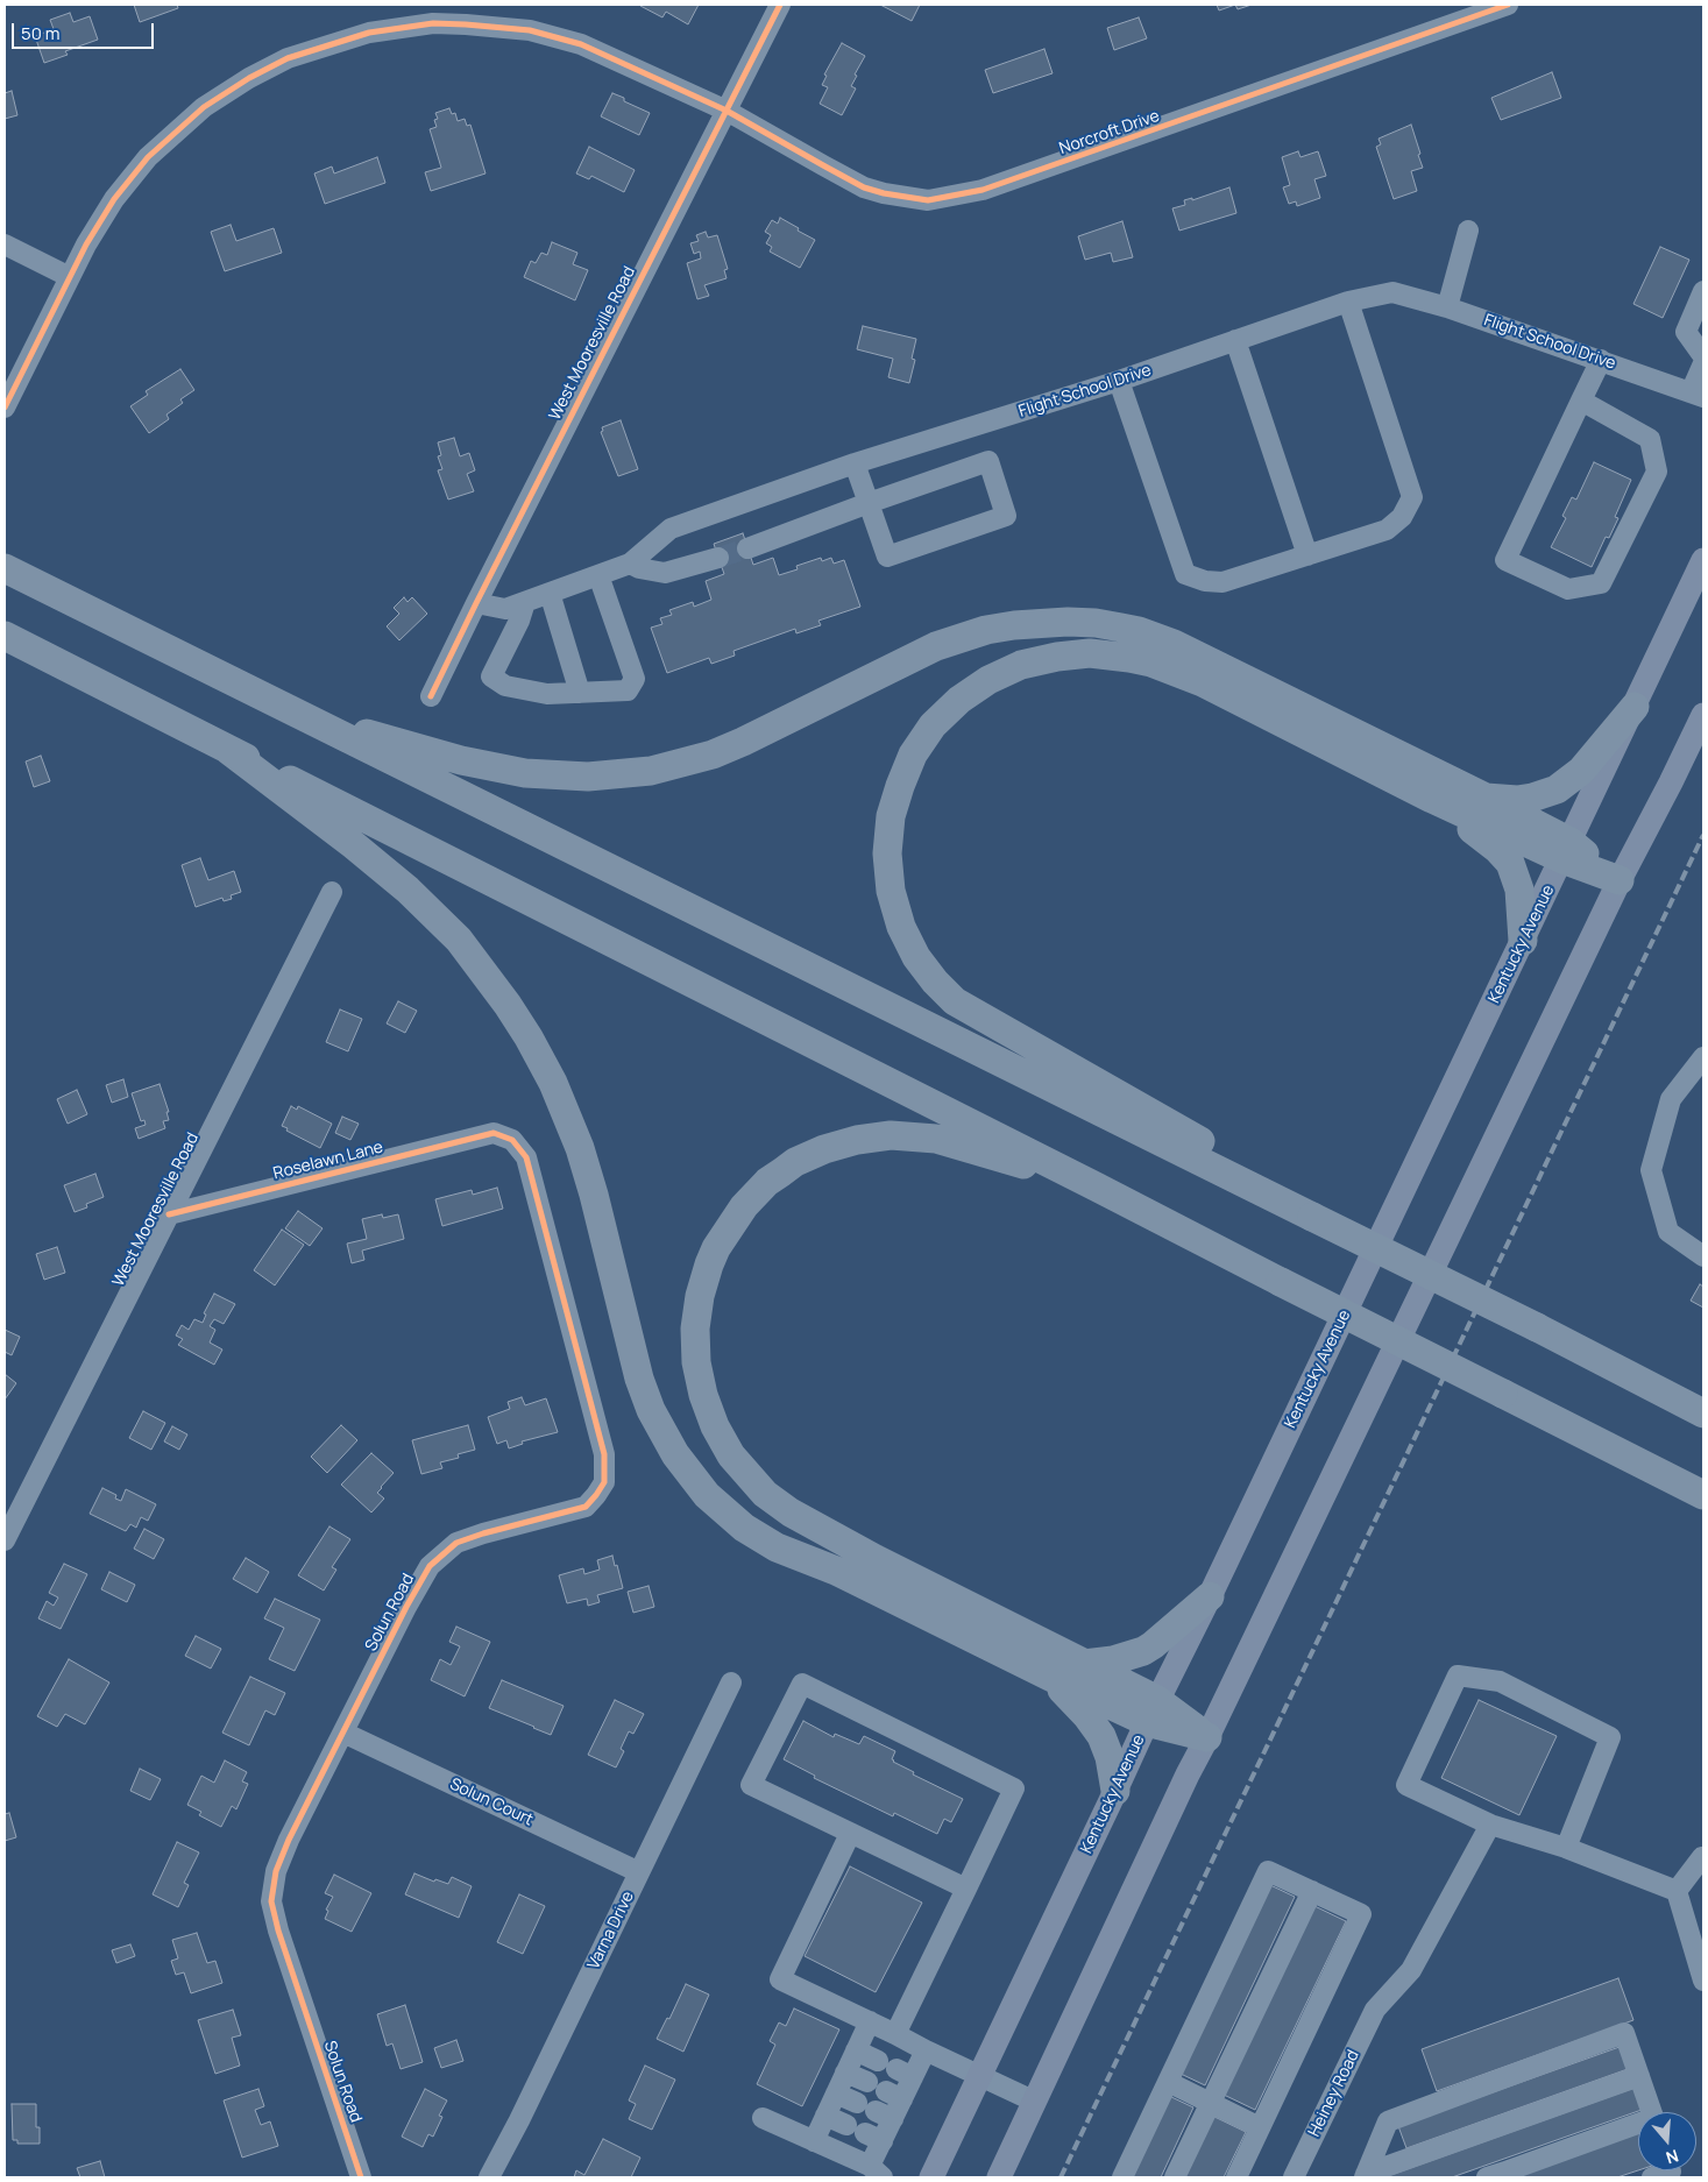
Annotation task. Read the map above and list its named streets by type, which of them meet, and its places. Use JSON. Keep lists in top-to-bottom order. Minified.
{"streets":{"main road":["Kentucky Avenue"],"street":["Norcroft Drive","Flight School Drive","West Mooresville Road","Roselawn Lane","Solun Road","Solun Court","Varna Drive","Heiney Road"]},"crossings":[["Norcroft Drive","West Mooresville Road"],["Flight School Drive","West Mooresville Road"],["West Mooresville Road","Roselawn Lane"],["Roselawn Lane","Solun Road"],["Solun Road","Solun Court"],["Solun Court","Varna Drive"]],"scale_bar":"50 m","north":"bottom"}
